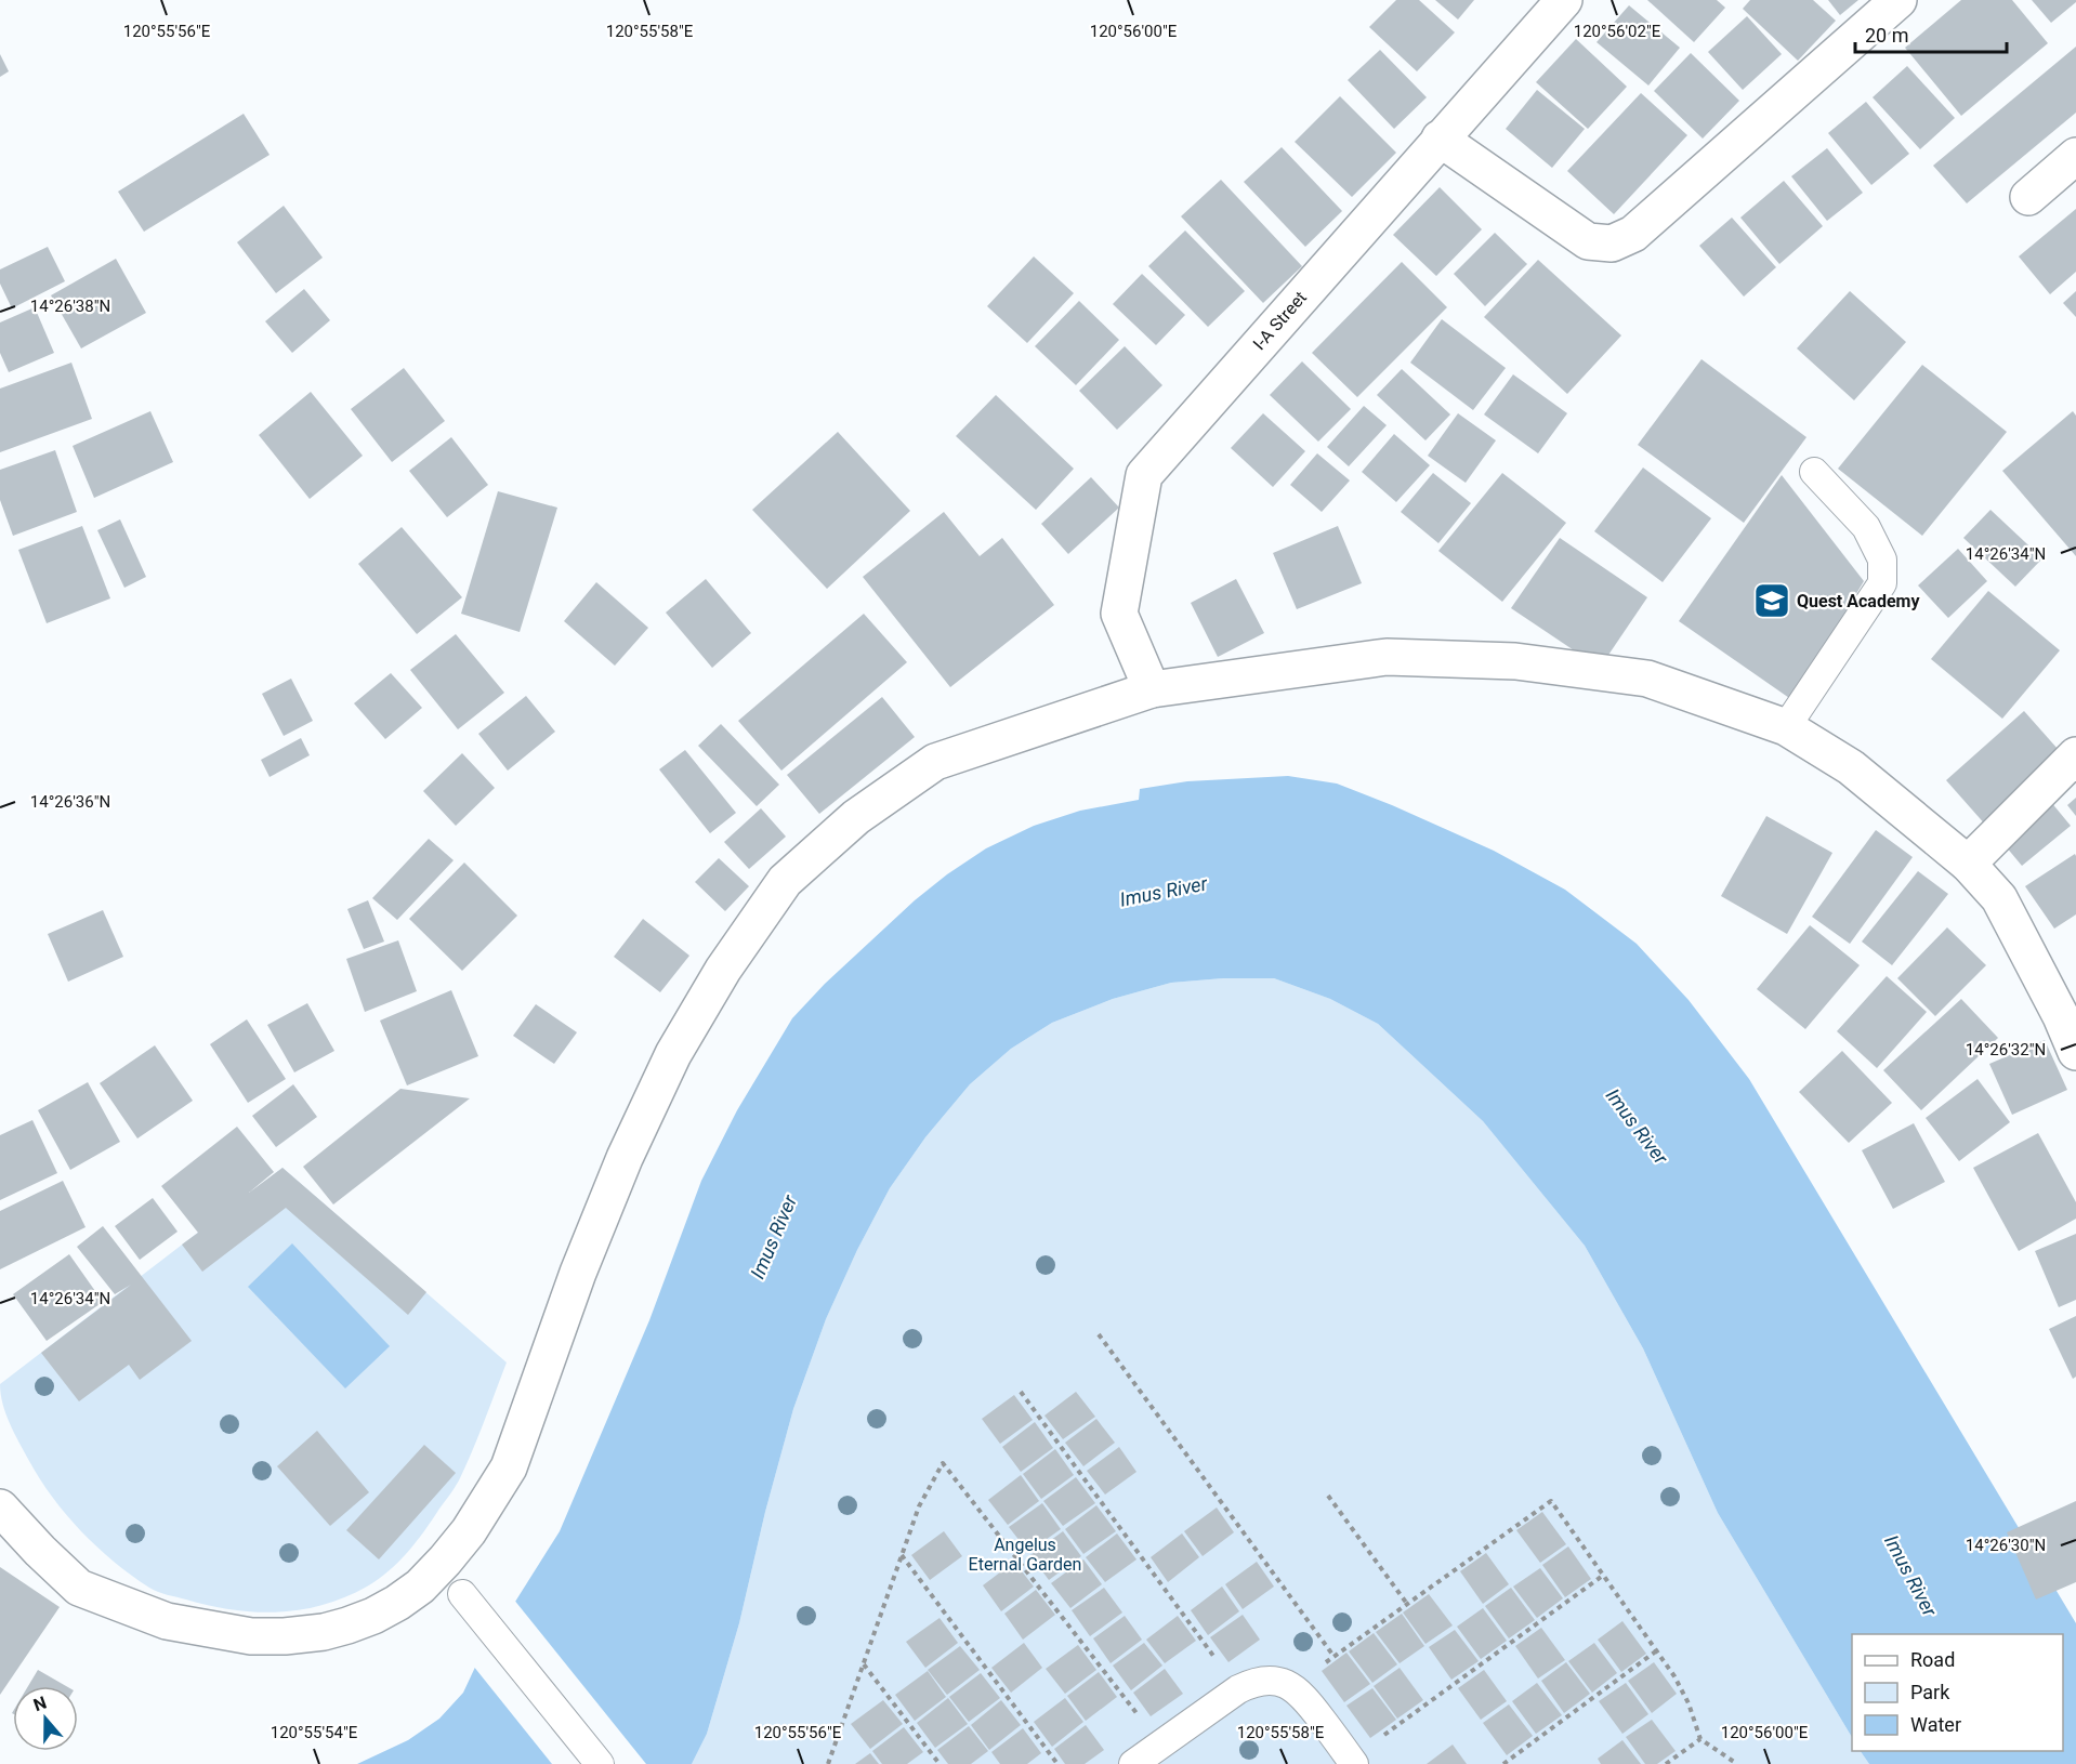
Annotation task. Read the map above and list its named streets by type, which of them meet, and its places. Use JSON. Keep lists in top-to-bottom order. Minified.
{"streets":{"main road":["I-A Street"]},"water":["Imus River"],"parks":["Angelus Eternal Garden"],"places":{"school or university":["Quest Academy"]},"legend":["Road","Park","Water"],"scale_bar":"20 m","north":"top","coordinates":["120°55'56\"E","120°55'58\"E","120°56'00\"E","120°56'02\"E","14°26'38\"N","14°26'34\"N","14°26'36\"N","14°26'32\"N","14°26'30\"N","120°55'54\"E"]}
